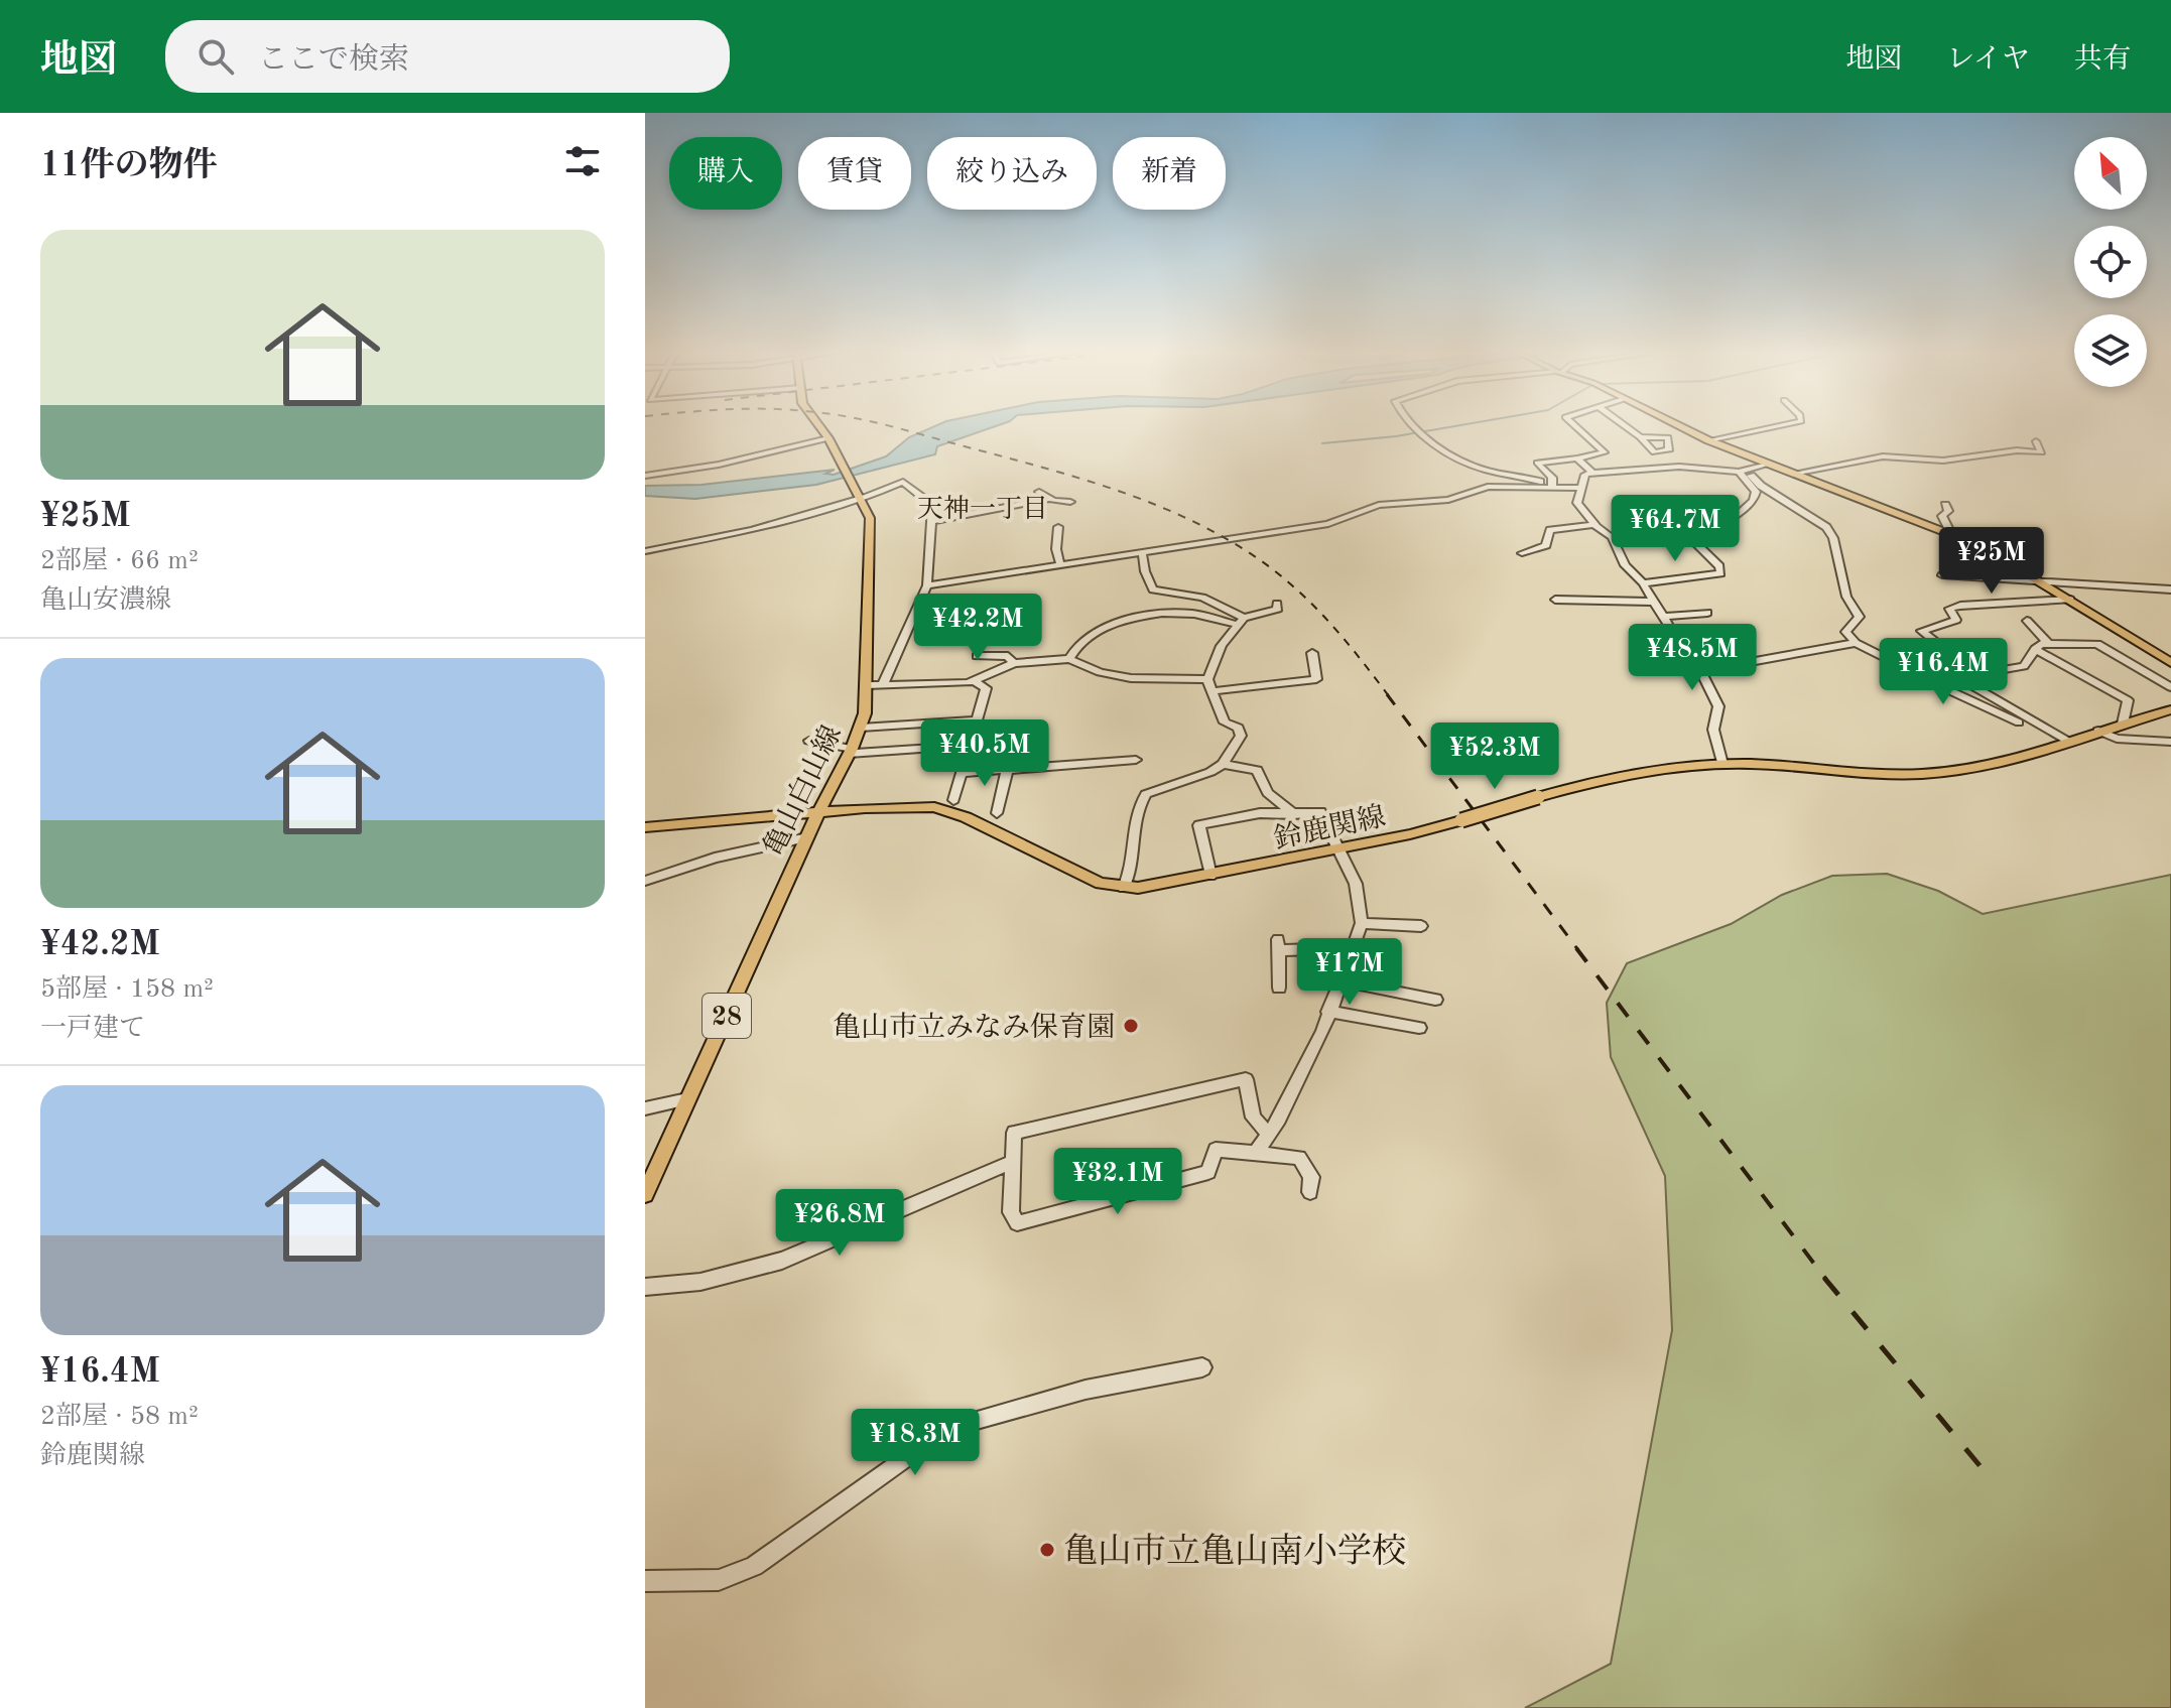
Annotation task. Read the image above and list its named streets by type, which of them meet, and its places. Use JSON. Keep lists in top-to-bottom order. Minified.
{"streets":{"main road":["亀山白山線","鈴鹿関線","28"]},"crossings":[["亀山白山線","鈴鹿関線"]],"districts":["天神一丁目"],"places":["亀山市立みなみ保育園","亀山市立亀山南小学校"],"north":"top left","page":{"header":"地図","search":"ここで検索","nav":["地図","レイヤ","共有"],"heading":"11件の物件","chip":["購入","賃貸","絞り込み","新着"],"list":[{"name":"¥25M","note":"2部屋 · 66 m² · 亀山安濃線"},{"name":"¥42.2M","note":"5部屋 · 158 m² · 一戸建て"},{"name":"¥16.4M","note":"2部屋 · 58 m² · 鈴鹿関線"}],"price":["¥64.7M","¥25M","¥42.2M","¥48.5M","¥16.4M","¥40.5M","¥52.3M","¥17M","¥32.1M","¥26.8M","¥18.3M"]}}
